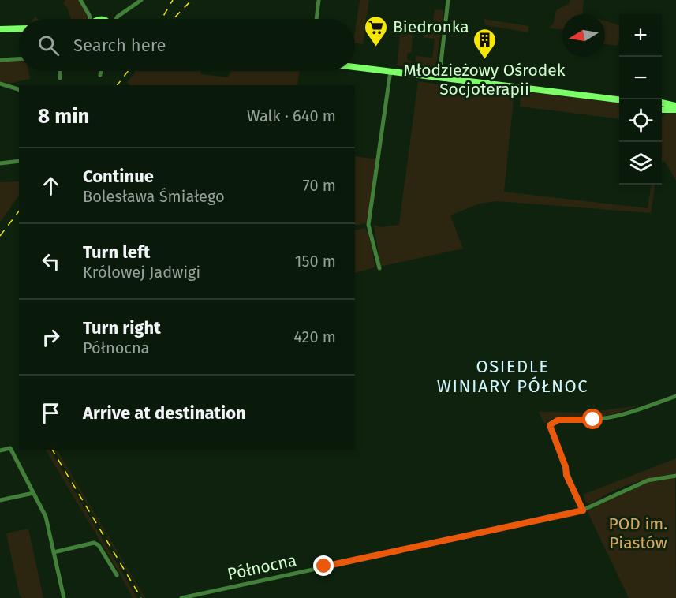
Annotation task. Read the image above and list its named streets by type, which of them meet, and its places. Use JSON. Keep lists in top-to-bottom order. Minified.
{"streets":{"street":["Północna"]},"districts":["OSIEDLE WINIARY PÓŁNOC"],"parks":["POD im. Piastów"],"places":{"supermarket":["Biedronka"],"building":["Młodzieżowy Ośrodek Socjoterapii"]},"north":"left","page":{"map_buttons":["+","−"],"search":"Search here","heading":["8 min","Walk · 640 m"],"list":[["Continue","Bolesława Śmiałego","70 m"],["Turn left","Królowej Jadwigi","150 m"],["Turn right","Północna","420 m"],"Arrive at destination"]}}
